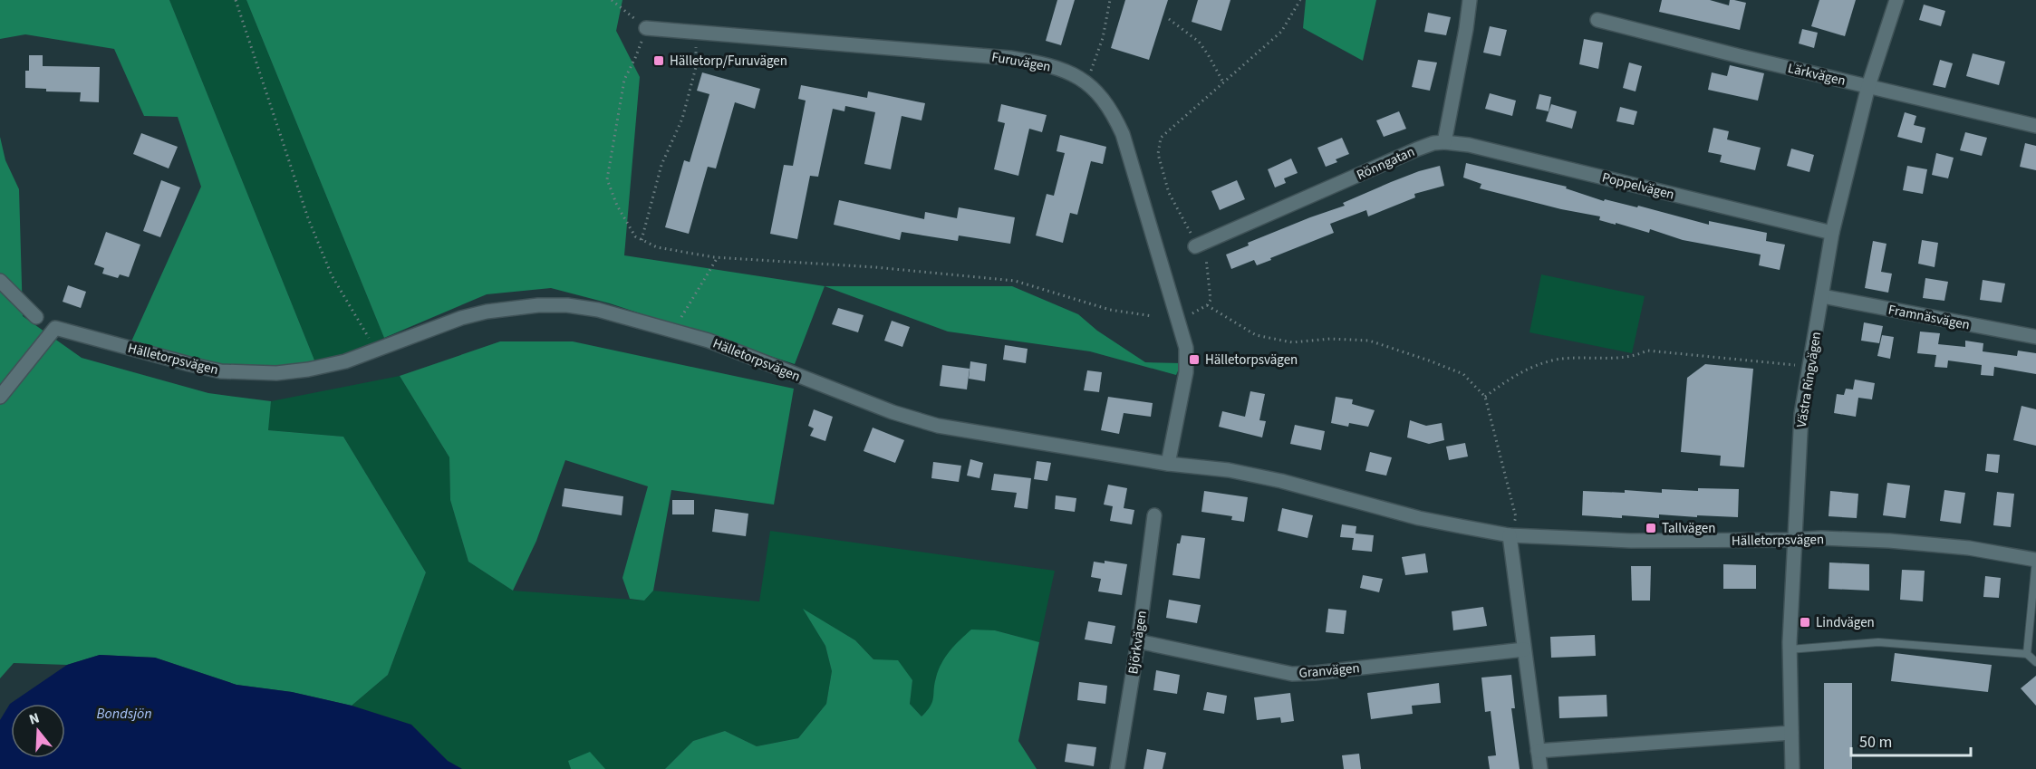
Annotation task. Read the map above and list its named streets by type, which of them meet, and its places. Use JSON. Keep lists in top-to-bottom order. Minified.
{"streets":{"street":["Furuvägen","Lärkvägen","Rönngatan","Poppelvägen","Framnäsvägen","Hälletorpsvägen","Västra Ringvägen","Björkvägen","Granvägen"]},"crossings":[["Furuvägen","Hälletorpsvägen"],["Lärkvägen","Västra Ringvägen"],["Rönngatan","Poppelvägen"],["Poppelvägen","Västra Ringvägen"],["Framnäsvägen","Västra Ringvägen"],["Hälletorpsvägen","Västra Ringvägen"],["Björkvägen","Granvägen"]],"water":["Bondsjön"],"places":{"transit":["Hälletorp/Furuvägen","Hälletorpsvägen","Tallvägen","Lindvägen"]},"scale_bar":"50 m","north":"top"}
